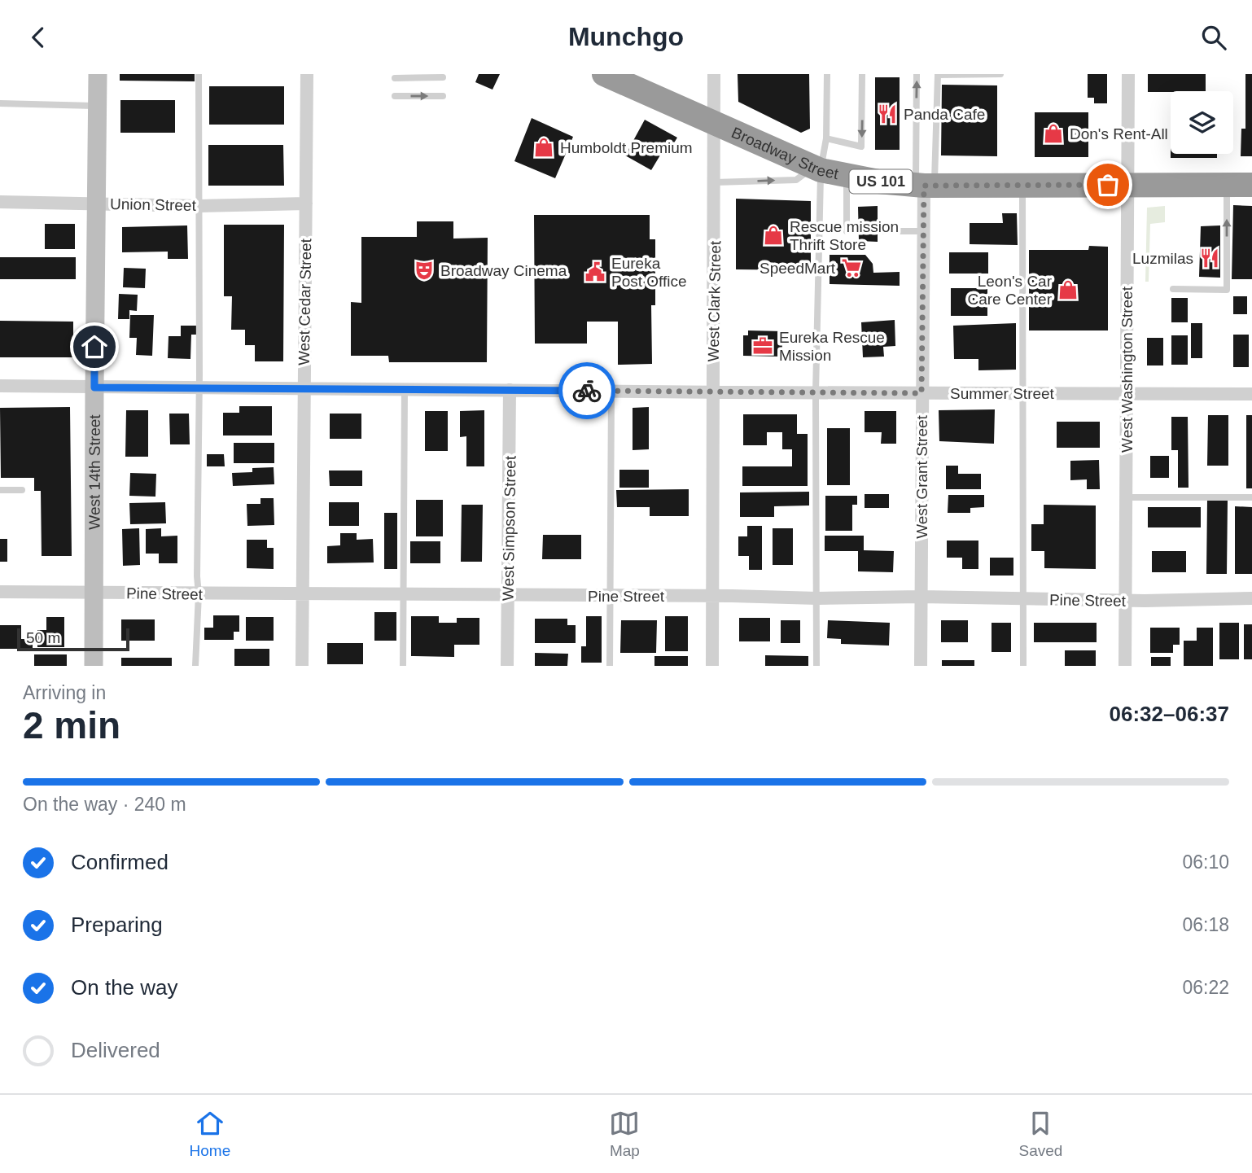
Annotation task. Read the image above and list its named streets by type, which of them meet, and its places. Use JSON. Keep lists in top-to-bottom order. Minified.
{"streets":{"highway":["Broadway Street","US 101"],"street":["Union Street","West Clark Street","West Cedar Street","West Washington Street","Summer Street","West 14th Street","West Grant Street","West Simpson Street","Pine Street"]},"crossings":[["Broadway Street","West Clark Street"],["Broadway Street","West Washington Street"],["Broadway Street","West Grant Street"],["Union Street","West Cedar Street"],["Union Street","West 14th Street"],["West Clark Street","Summer Street"],["West Clark Street","Pine Street"],["West Cedar Street","Summer Street"],["West Cedar Street","Pine Street"],["West Washington Street","Summer Street"],["West Washington Street","Pine Street"],["Summer Street","West 14th Street"],["Summer Street","West Grant Street"],["Summer Street","West Simpson Street"],["West 14th Street","Pine Street"],["West Grant Street","Pine Street"],["West Simpson Street","Pine Street"]],"places":{"restaurant":["Panda Cafe","Luzmilas"],"shop":["Don's Rent-All","Humboldt Premium","Rescue mission Thrift Store","Leon's Car Care Center"],"supermarket":["SpeedMart"],"theatre":["Broadway Cinema"],"public building":["Eureka Post Office"],"office":["Eureka Rescue Mission"]},"scale_bar":"50 m","page":{"header":"Munchgo","scale":"50 m","heading":["2 min","Arriving in","06:32–06:37"],"bar":"On the way · 240 m","list":[["Confirmed","06:10"],["Preparing","06:18"],["On the way","06:22"],"Delivered"],"tabs":["Home","Map","Saved"]}}
